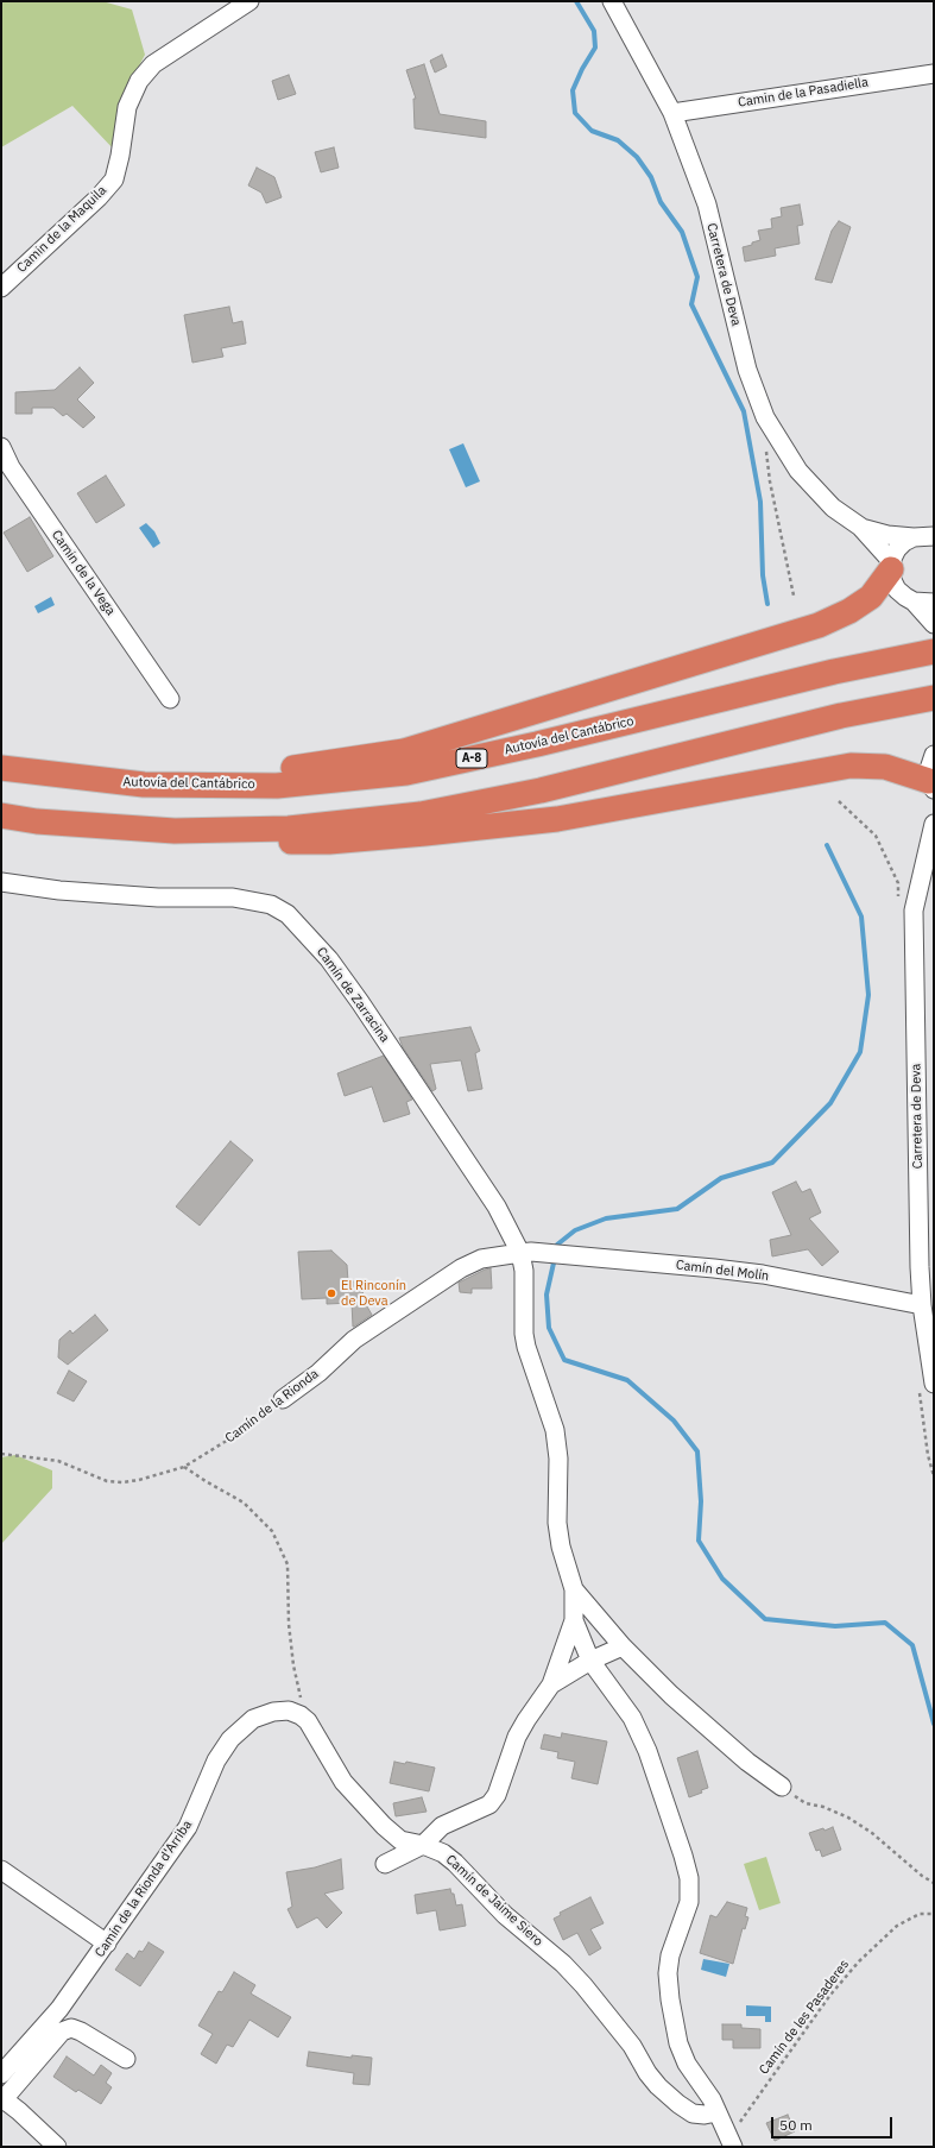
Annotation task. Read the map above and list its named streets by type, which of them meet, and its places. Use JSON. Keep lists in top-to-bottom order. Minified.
{"streets":{"highway":["Autovía del Cantábrico","A-8"],"street":["Camin de la Pasadiella","Camin de la Maquila","Carretera de Deva","Camin de la Vega","Camín de Zarracina","Camín del Molín","Camín de la Rionda","Camín de la Rionda d'Arriba","Camín de Jaime Siero"],"path":["Camín de les Pasaderes"]},"crossings":[["Camin de la Pasadiella","Carretera de Deva"],["Carretera de Deva","Camín del Molín"],["Camín de Zarracina","Camín del Molín"],["Camín de Zarracina","Camín de la Rionda"],["Camín del Molín","Camín de la Rionda"],["Camín de la Rionda d'Arriba","Camín de Jaime Siero"]],"places":["El Rinconín de Deva"],"scale_bar":"50 m"}
